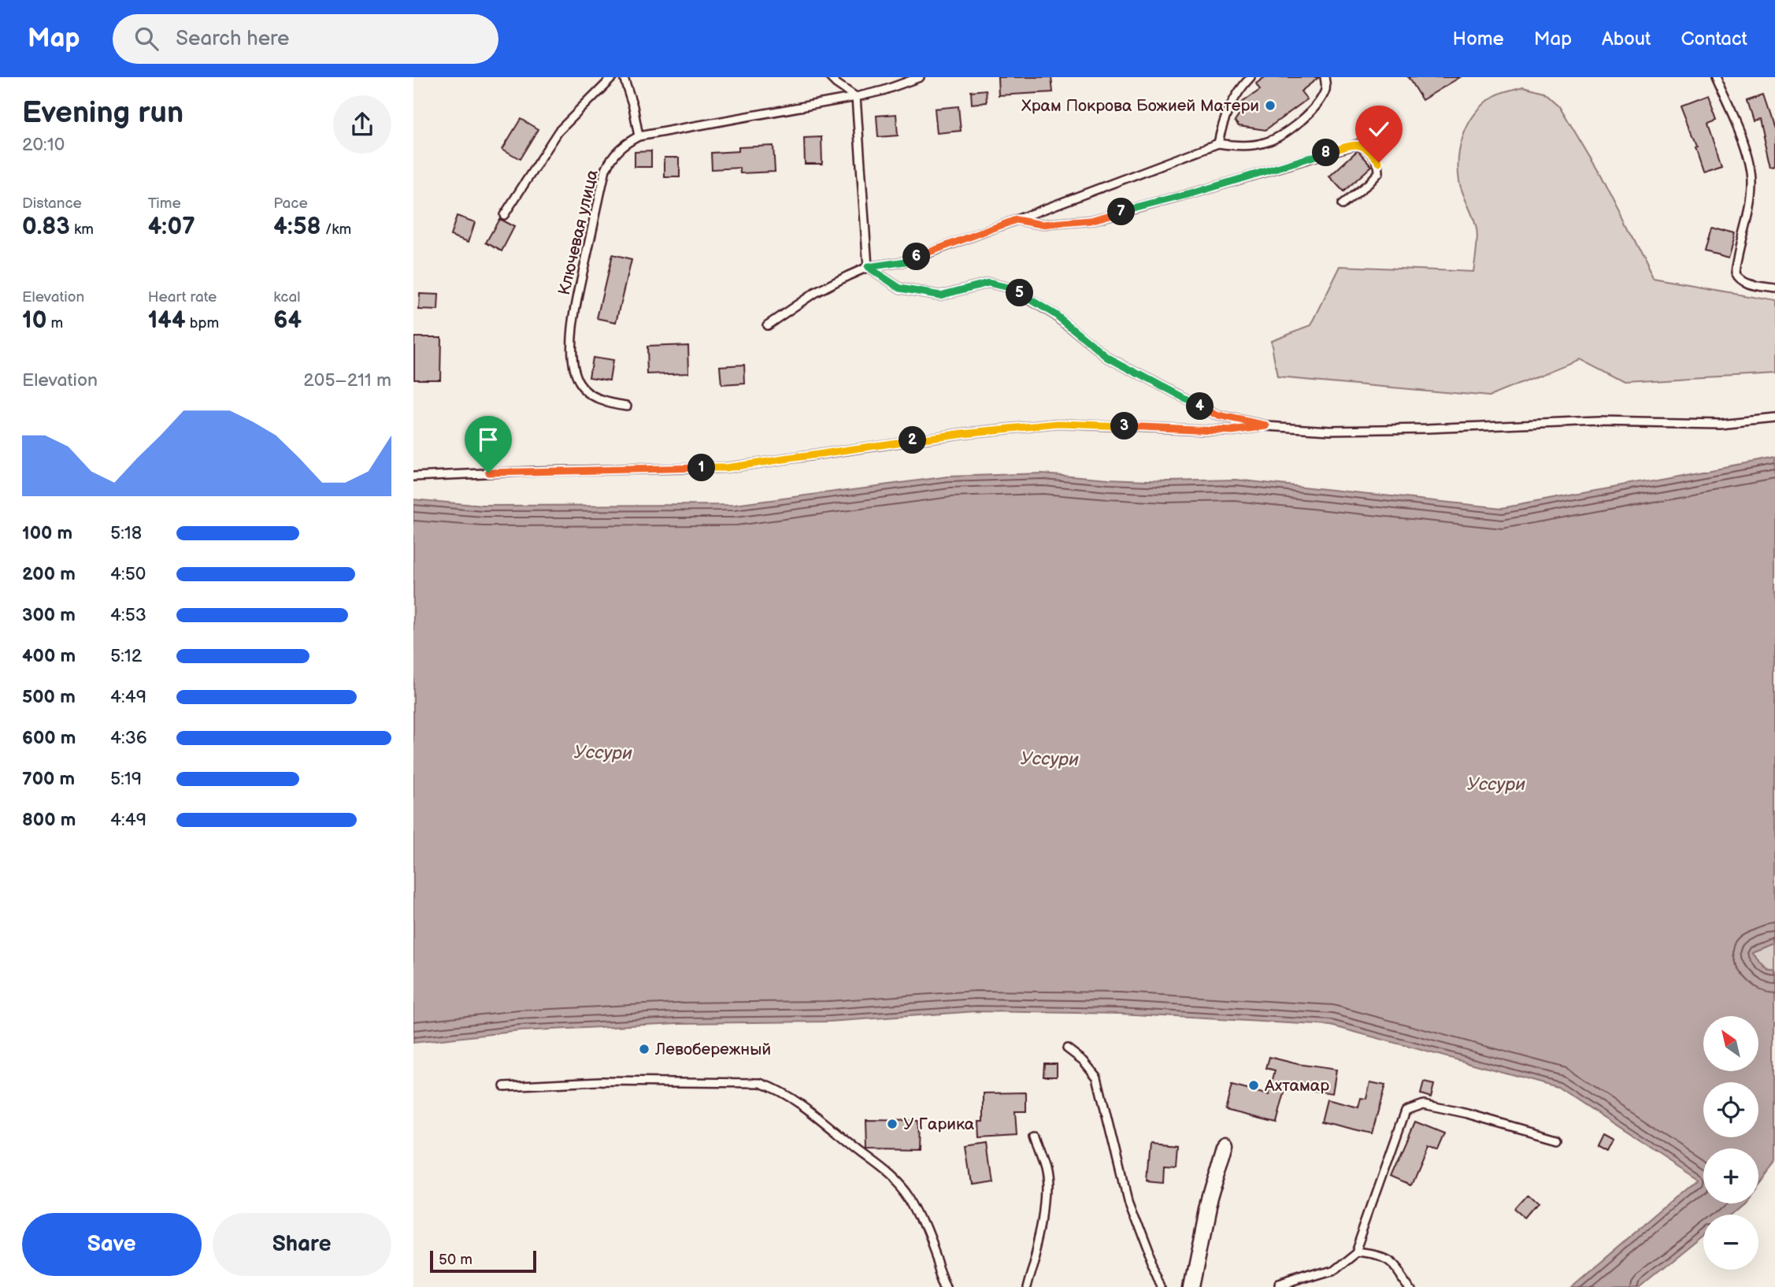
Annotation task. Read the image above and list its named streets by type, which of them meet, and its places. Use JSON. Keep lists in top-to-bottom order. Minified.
{"streets":{"lane":["Ключевая улица"]},"water":["Уссури"],"places":["Храм Покрова Божией Матери","Левобережный","Ахтамар","У Гарика"],"scale_bar":"50 m","north":"top left","page":{"header":"Map","search":"Search here","nav":["Home","Map","About","Contact"],"heading":["Evening run","20:10"],"pins":["8","7","6","5","4","3","2","1"],"stats":[["Distance","0.83 km"],["Time","4:07"],["Pace","4:58 /km"],["Elevation","10 m"],["Heart rate","144 bpm"],["kcal","64"]],"chart":["Elevation","205–211 m"],"list":[{"name":"100 m","note":"5:18"},{"name":"200 m","note":"4:50"},{"name":"300 m","note":"4:53"},{"name":"400 m","note":"5:12"},{"name":"500 m","note":"4:49"},{"name":"600 m","note":"4:36"},{"name":"700 m","note":"5:19"},{"name":"800 m","note":"4:49"}],"map_buttons":["+","−"],"buttons":["Save","Share"],"scale":"50 m"}}
